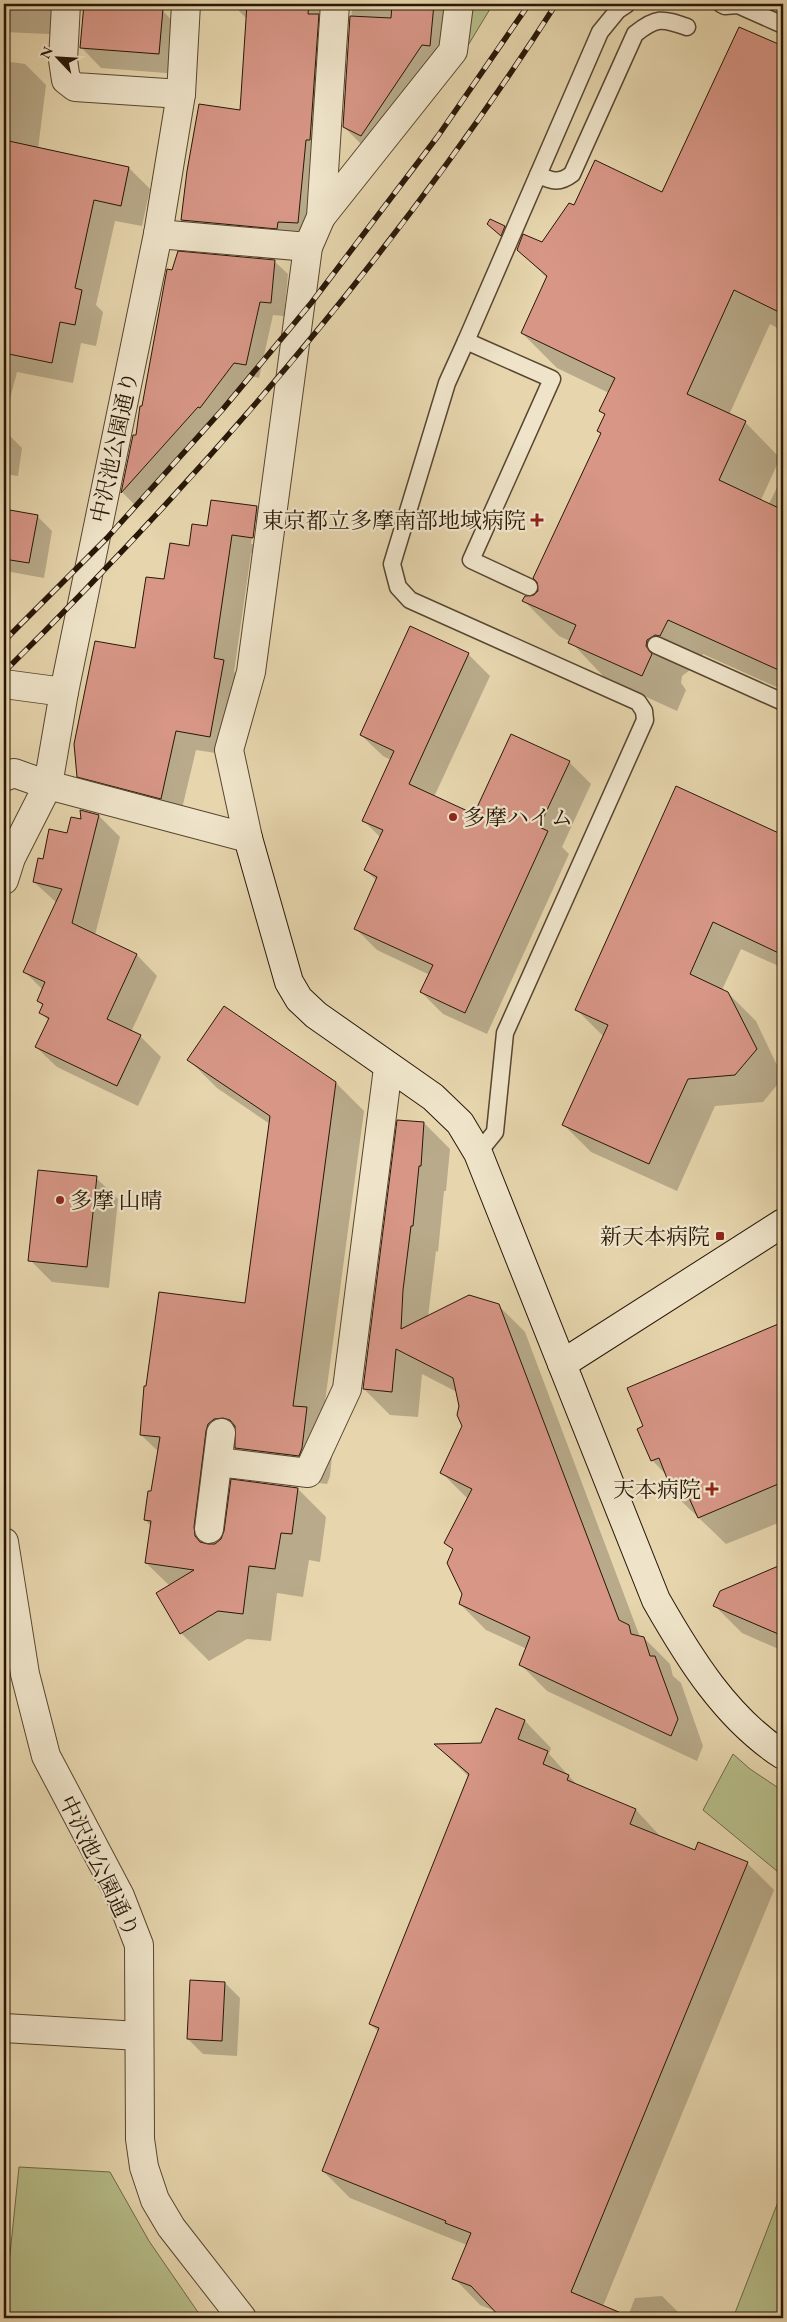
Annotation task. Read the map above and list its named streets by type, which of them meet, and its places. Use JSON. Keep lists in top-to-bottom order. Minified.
{"streets":{"street":["中沢池公園通り"]},"places":{"health":["東京都立多摩南部地域病院","天本病院"],"other":["多摩ハイム","多摩 山晴"],"transit":["新天本病院"]},"north":"top left"}
